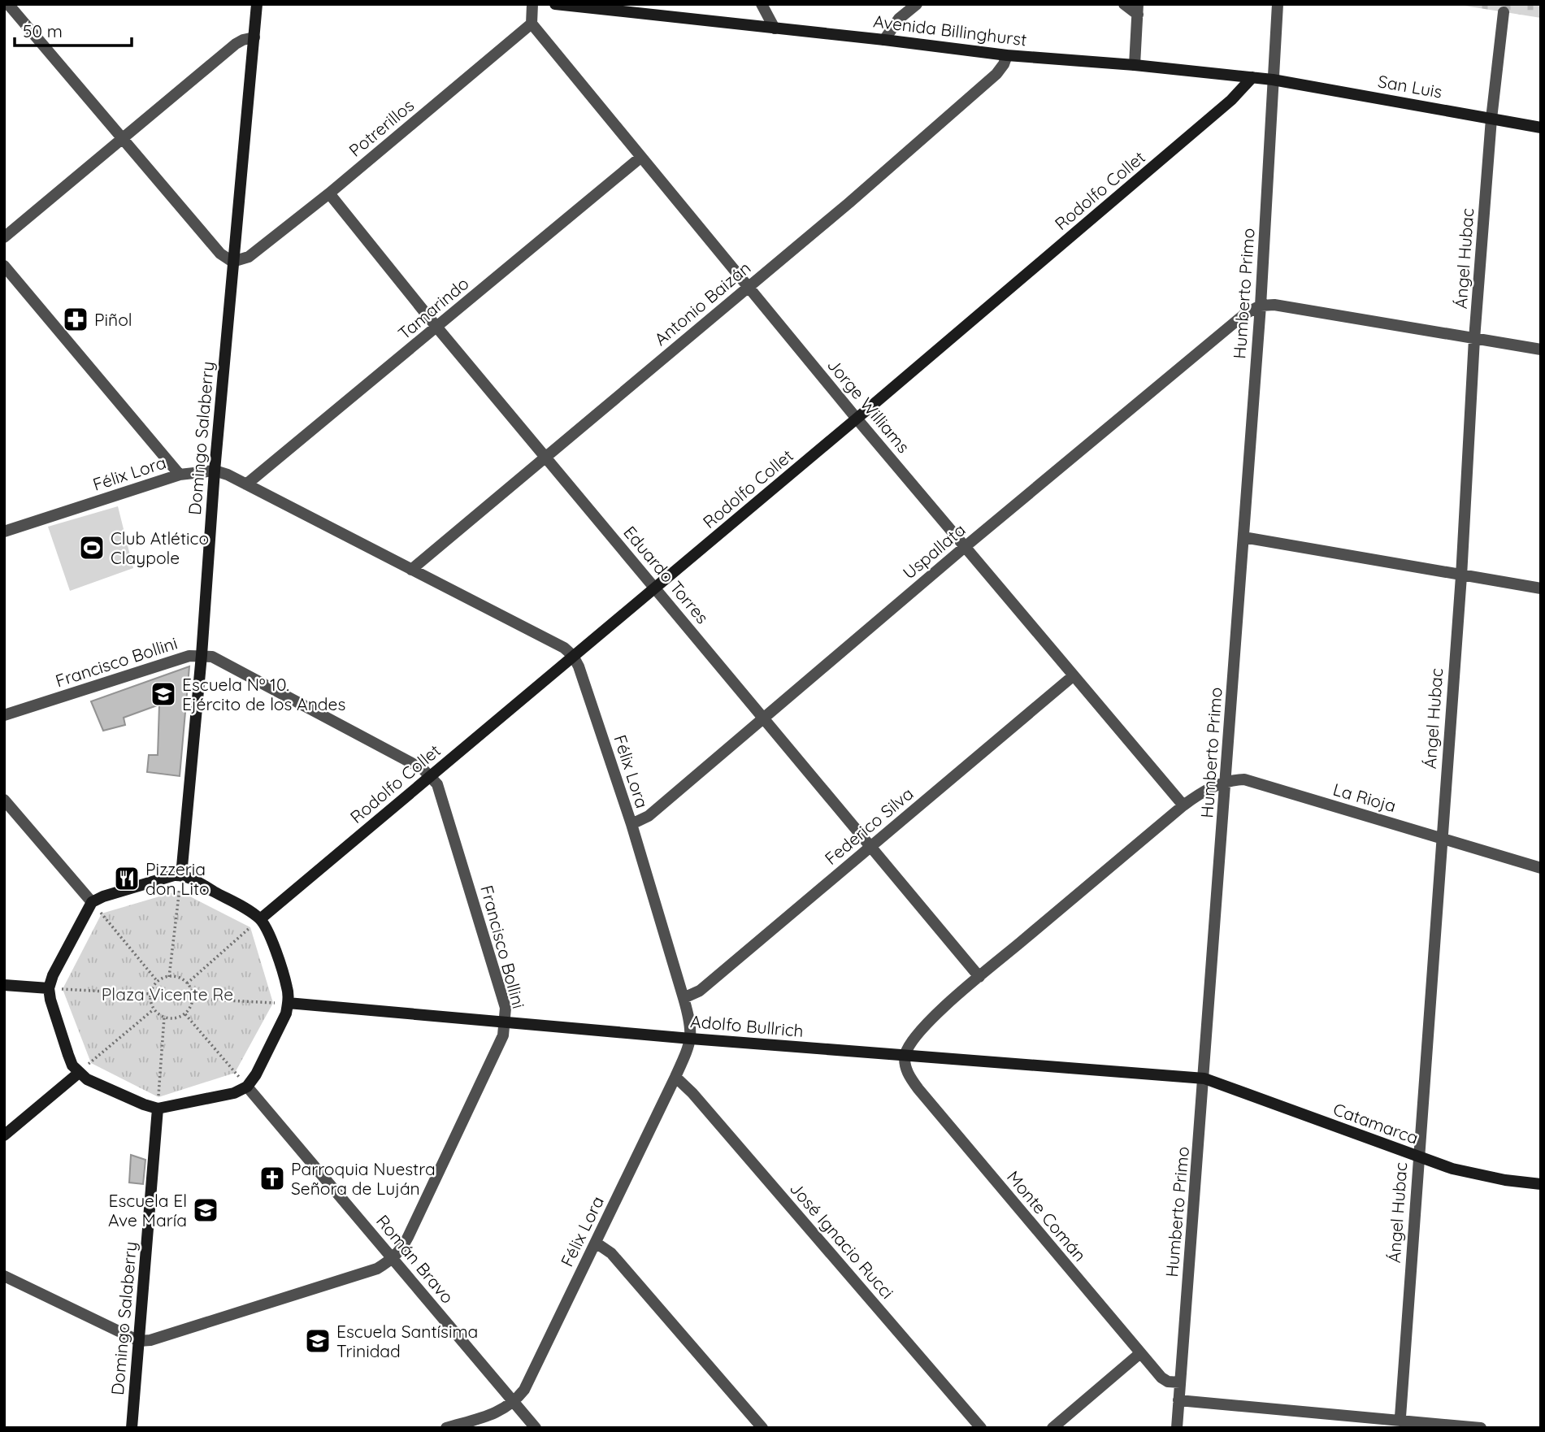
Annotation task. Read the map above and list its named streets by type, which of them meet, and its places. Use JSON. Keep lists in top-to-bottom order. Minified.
{"streets":{"street":["Avenida Billinghurst","San Luis","Potrerillos","Rodolfo Collet","Ángel Hubac","Humberto Primo","Antonio Baizán","Tamarindo","Jorge Williams","Domingo Salaberry","Félix Lora","Uspallata","Eduardo Torres","Francisco Bollini","La Rioja","Federico Silva","Adolfo Bullrich","Catamarca","Monte Comán","José Ignacio Rucci","Román Bravo"]},"crossings":[["Avenida Billinghurst","San Luis"],["Avenida Billinghurst","Rodolfo Collet"],["Avenida Billinghurst","Humberto Primo"],["Avenida Billinghurst","Antonio Baizán"],["San Luis","Ángel Hubac"],["San Luis","Humberto Primo"],["Potrerillos","Jorge Williams"],["Potrerillos","Domingo Salaberry"],["Potrerillos","Eduardo Torres"],["Rodolfo Collet","Jorge Williams"],["Rodolfo Collet","Félix Lora"],["Rodolfo Collet","Eduardo Torres"],["Rodolfo Collet","Francisco Bollini"],["Ángel Hubac","La Rioja"],["Ángel Hubac","Catamarca"],["Humberto Primo","Uspallata"],["Humberto Primo","La Rioja"],["Humberto Primo","Adolfo Bullrich"],["Humberto Primo","Catamarca"],["Humberto Primo","Monte Comán"],["Antonio Baizán","Jorge Williams"],["Antonio Baizán","Félix Lora"],["Antonio Baizán","Eduardo Torres"],["Tamarindo","Jorge Williams"],["Tamarindo","Félix Lora"],["Tamarindo","Eduardo Torres"],["Jorge Williams","Uspallata"],["Jorge Williams","La Rioja"],["Jorge Williams","Federico Silva"],["Domingo Salaberry","Félix Lora"],["Domingo Salaberry","Francisco Bollini"],["Félix Lora","Uspallata"],["Félix Lora","Federico Silva"],["Félix Lora","Adolfo Bullrich"],["Félix Lora","José Ignacio Rucci"],["Félix Lora","Román Bravo"],["Uspallata","Eduardo Torres"],["Eduardo Torres","La Rioja"],["Eduardo Torres","Federico Silva"],["Francisco Bollini","Adolfo Bullrich"],["Francisco Bollini","Román Bravo"],["La Rioja","Adolfo Bullrich"],["La Rioja","Monte Comán"],["Adolfo Bullrich","Catamarca"],["Adolfo Bullrich","Monte Comán"]],"parks":["Plaza Vicente Re"],"places":{"pharmacy":["Piñol"],"sports":["Club Atlético Claypole"],"school or university":["Escuela Nº 10. Ejército de los Andes","Escuela El Ave María","Escuela Santísima Trinidad"],"restaurant":["Pizzeria don Lito"],"church":["Parroquia Nuestra Señora de Luján"]},"scale_bar":"50 m"}
